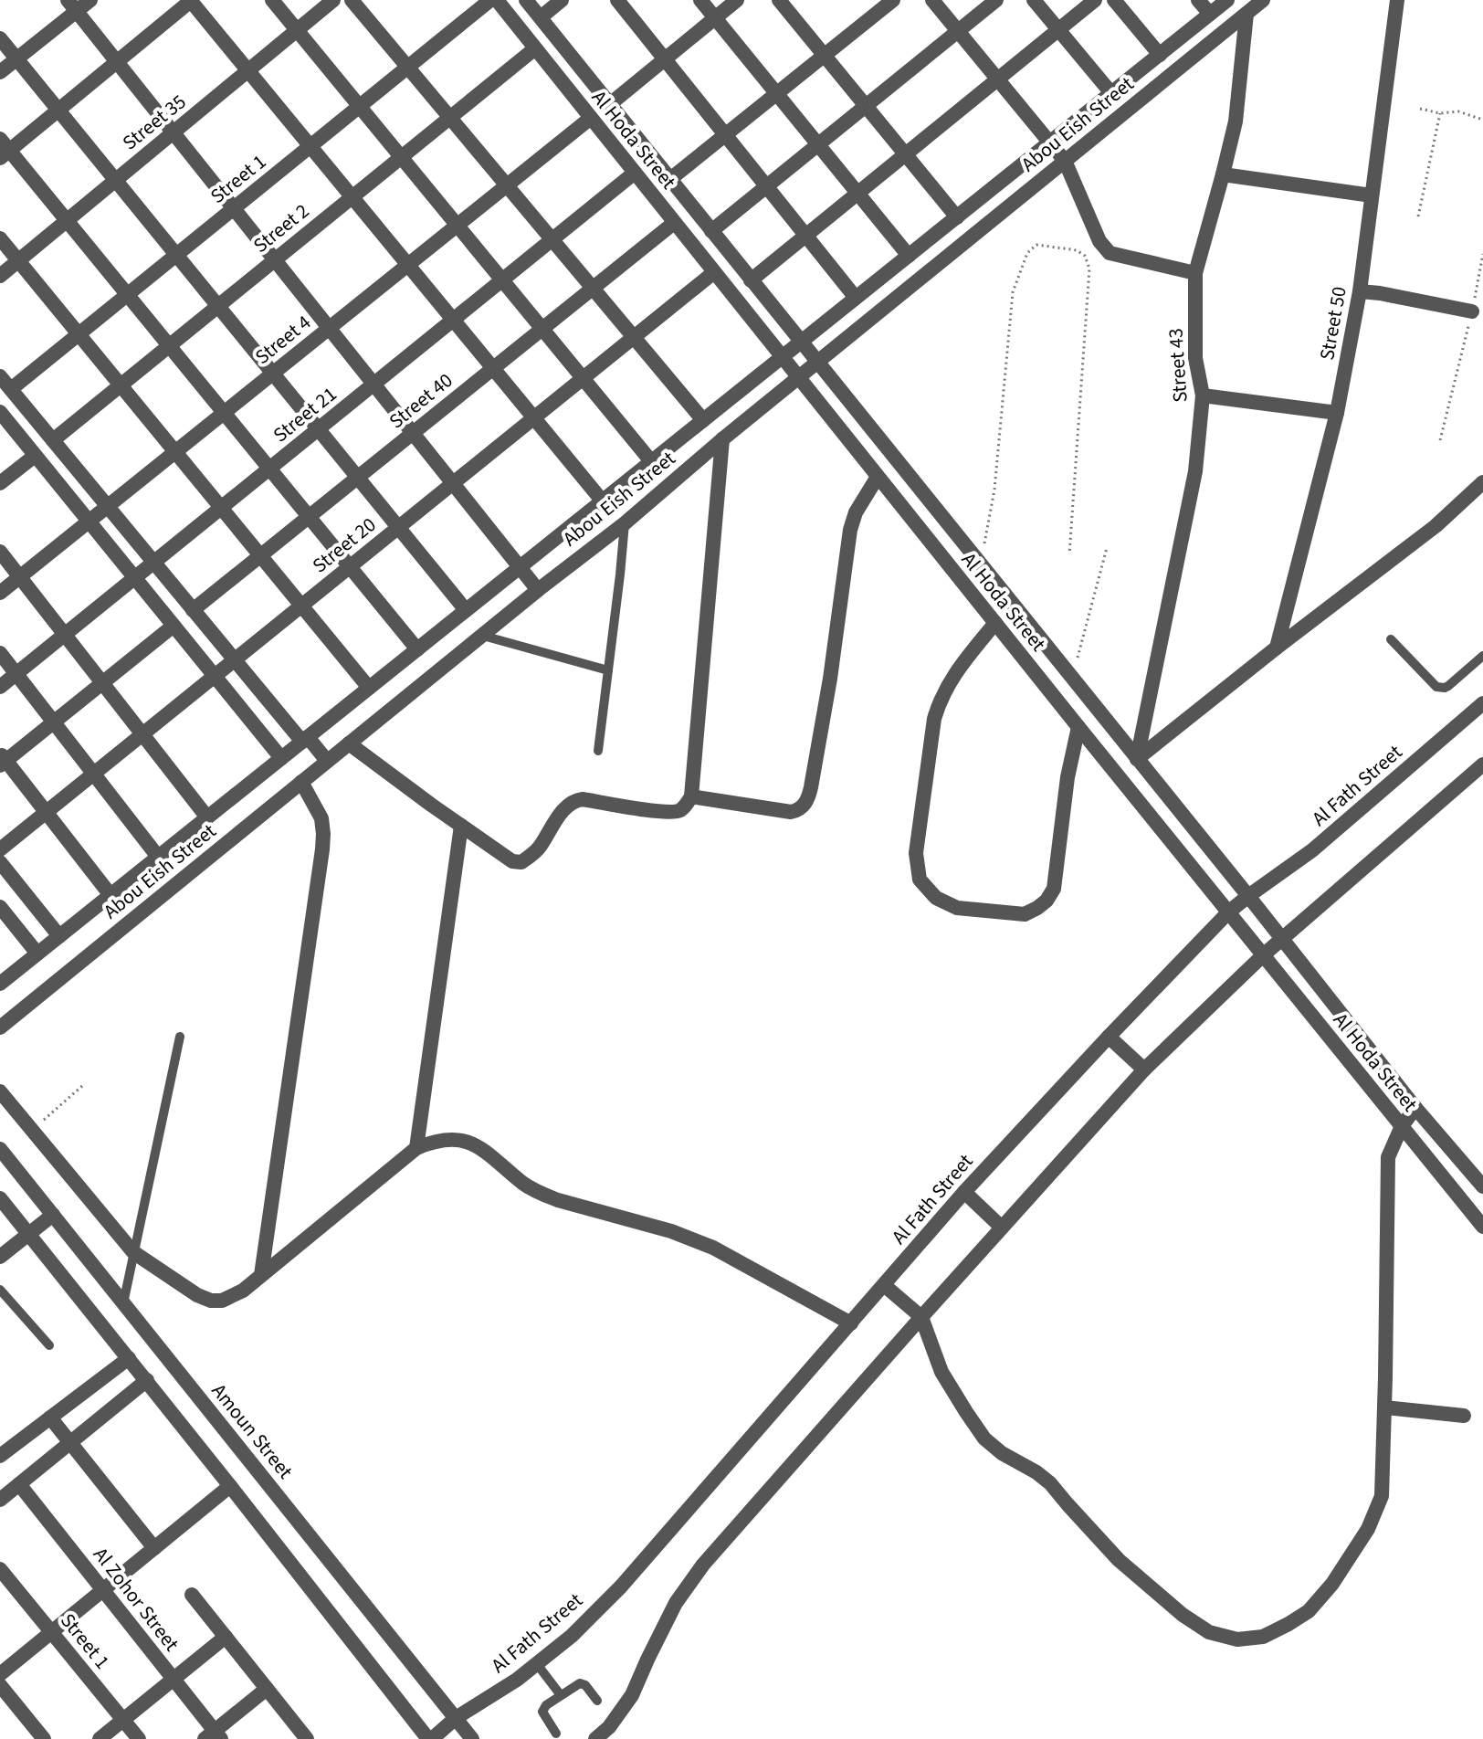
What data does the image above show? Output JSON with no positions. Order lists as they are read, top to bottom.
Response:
{
  "streets": {
    "street": [
      "Street 35",
      "Abou Eish Street",
      "Al Hoda Street",
      "Street 1",
      "Street 2",
      "Street 50",
      "Street 4",
      "Street 43",
      "Street 40",
      "Street 21",
      "Street 20",
      "Al Fath Street",
      "Amoun Street",
      "Al Zohor Street"
    ]
  },
  "crossings": [
    ["Abou Eish Street", "Al Hoda Street"],
    ["Abou Eish Street", "Street 43"],
    ["Al Hoda Street", "Street 2"],
    ["Al Hoda Street", "Street 4"],
    ["Al Hoda Street", "Street 43"],
    ["Al Hoda Street", "Street 40"],
    ["Al Hoda Street", "Street 21"],
    ["Al Hoda Street", "Street 20"],
    ["Al Hoda Street", "Al Fath Street"],
    ["Al Fath Street", "Amoun Street"]
  ]
}
